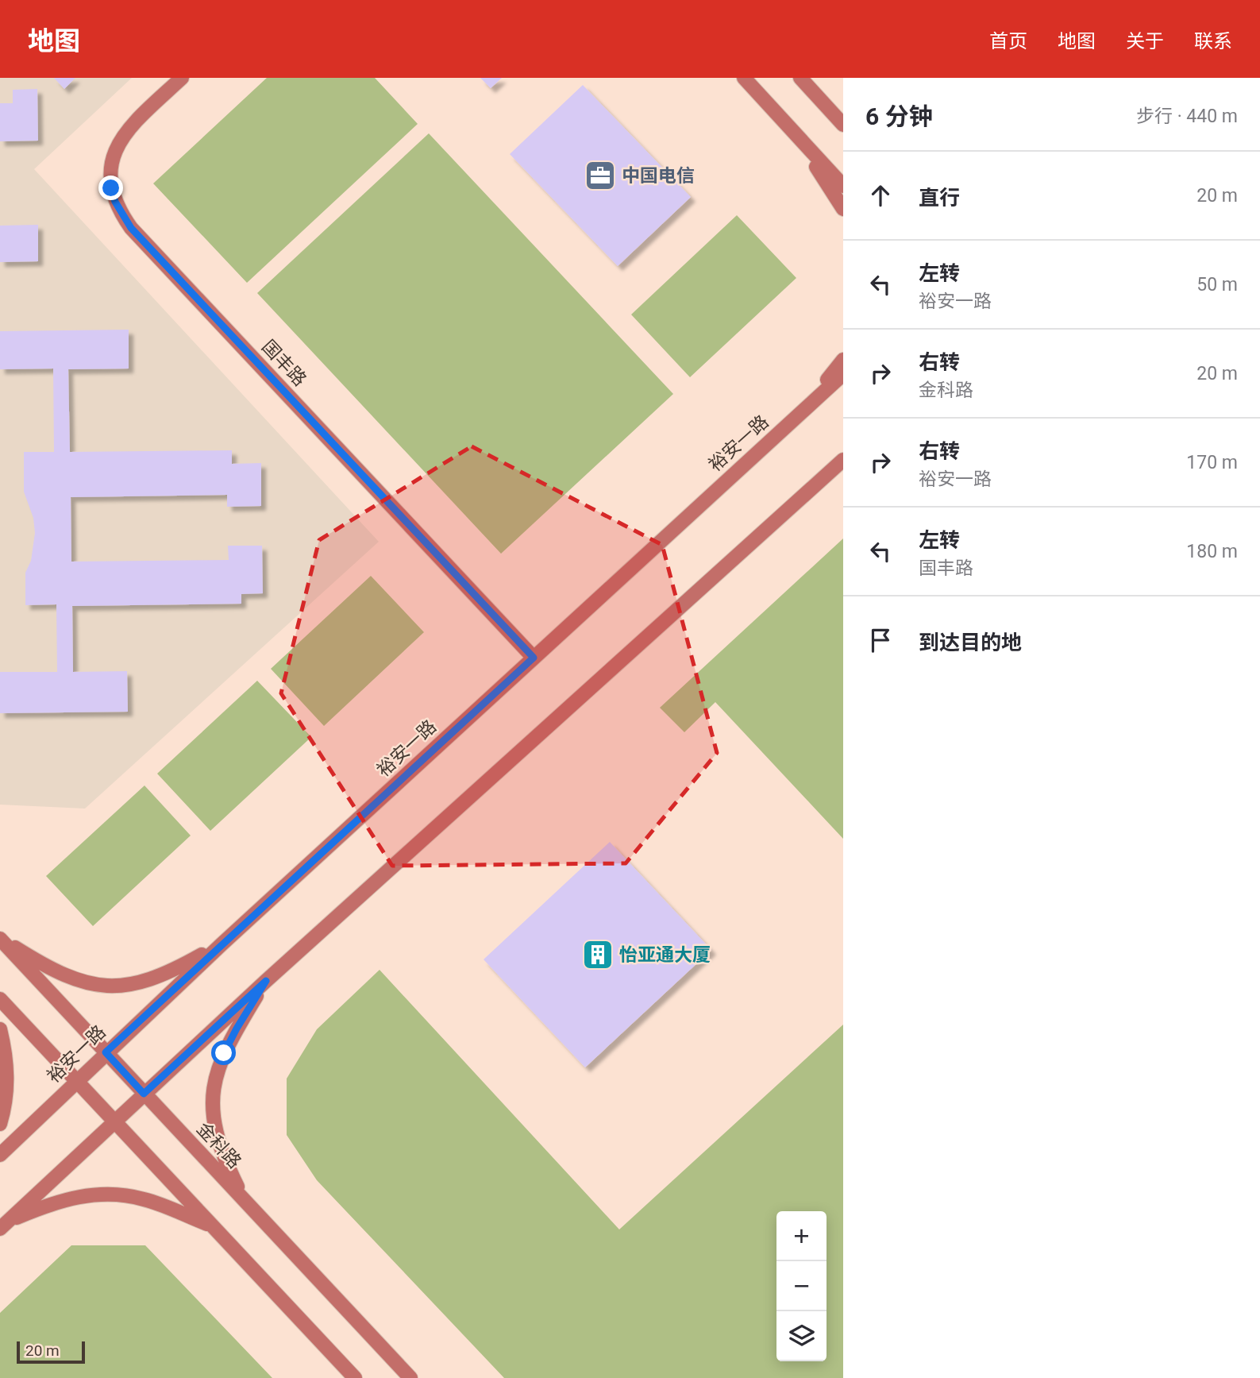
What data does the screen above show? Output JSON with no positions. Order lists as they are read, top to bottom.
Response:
{
  "streets": {
    "main road": ["国丰路", "裕安一路", "金科路"]
  },
  "crossings": [
    ["国丰路", "裕安一路"],
    ["裕安一路", "金科路"]
  ],
  "places": {
    "office": ["中国电信"],
    "building": ["怡亚通大厦"]
  },
  "scale_bar": "20 m",
  "page": {
    "header": "地图",
    "nav": [
      "首页",
      "地图",
      "关于",
      "联系"
    ],
    "heading": ["6 分钟", "步行 · 440 m"],
    "list": [
      ["直行", "20 m"],
      ["左转", "裕安一路", "50 m"],
      ["右转", "金科路", "20 m"],
      ["右转", "裕安一路", "170 m"],
      ["左转", "国丰路", "180 m"],
      "到达目的地"
    ],
    "map_buttons": ["+", "−"],
    "scale": "20 m"
  }
}
